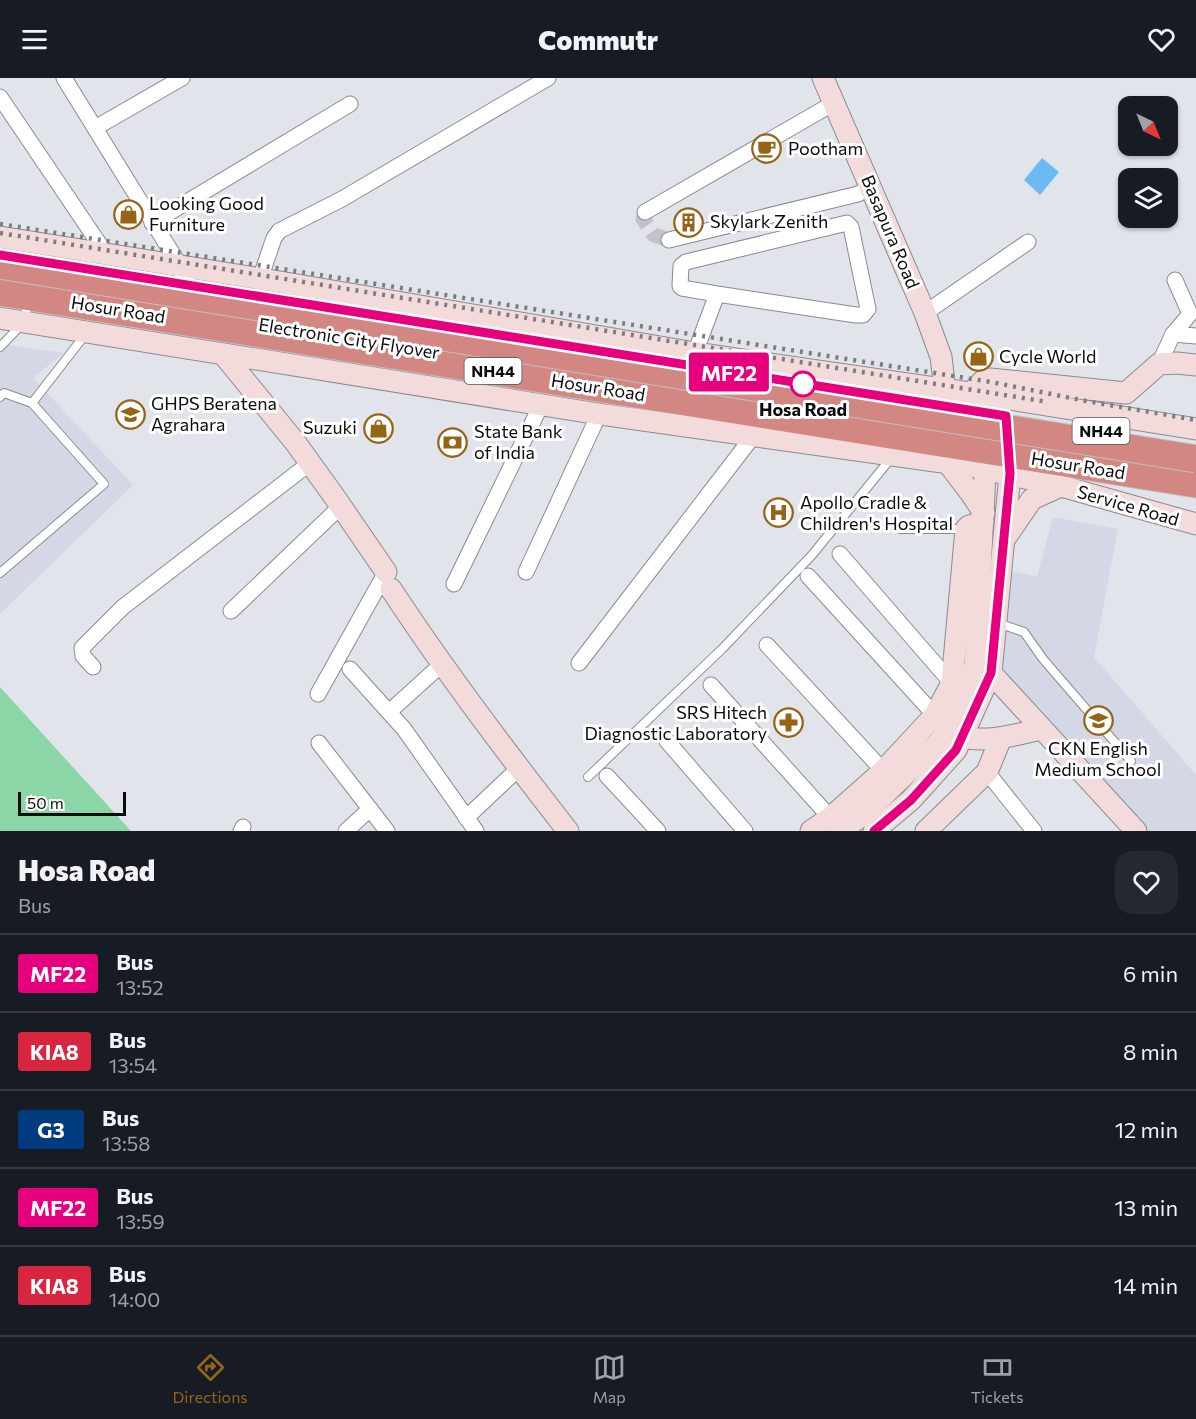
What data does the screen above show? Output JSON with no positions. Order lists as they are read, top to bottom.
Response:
{
  "streets": {
    "highway": ["Hosur Road", "Electronic City Flyover", "NH44"],
    "street": ["Basapura Road", "Service Road"]
  },
  "crossings": [
    ["Hosur Road", "Service Road"]
  ],
  "places": {
    "cafe": ["Pootham"],
    "shop": ["Looking Good Furniture", "Cycle World", "Suzuki"],
    "building": ["Skylark Zenith"],
    "other": ["Hosa Road"],
    "school or university": ["GHPS Beratena Agrahara", "CKN English Medium School"],
    "bank": ["State Bank of India"],
    "hospital": ["Apollo Cradle & Children's Hospital"],
    "pharmacy": ["SRS Hitech Diagnostic Laboratory"]
  },
  "lines": ["bus line MF22"],
  "scale_bar": "50 m",
  "north": "bottom right",
  "page": {
    "header": "Commutr",
    "on_map": "MF22",
    "scale": "50 m",
    "heading": ["Hosa Road", "Bus"],
    "list": [
      {
        "mark": "MF22",
        "name": "Bus",
        "note": "13:52",
        "value": "6 min"
      },
      {
        "mark": "KIA8",
        "name": "Bus",
        "note": "13:54",
        "value": "8 min"
      },
      {
        "mark": "G3",
        "name": "Bus",
        "note": "13:58",
        "value": "12 min"
      },
      {
        "mark": "MF22",
        "name": "Bus",
        "note": "13:59",
        "value": "13 min"
      },
      {
        "mark": "KIA8",
        "name": "Bus",
        "note": "14:00",
        "value": "14 min"
      }
    ],
    "tabs": ["Directions", "Map", "Tickets"]
  }
}
